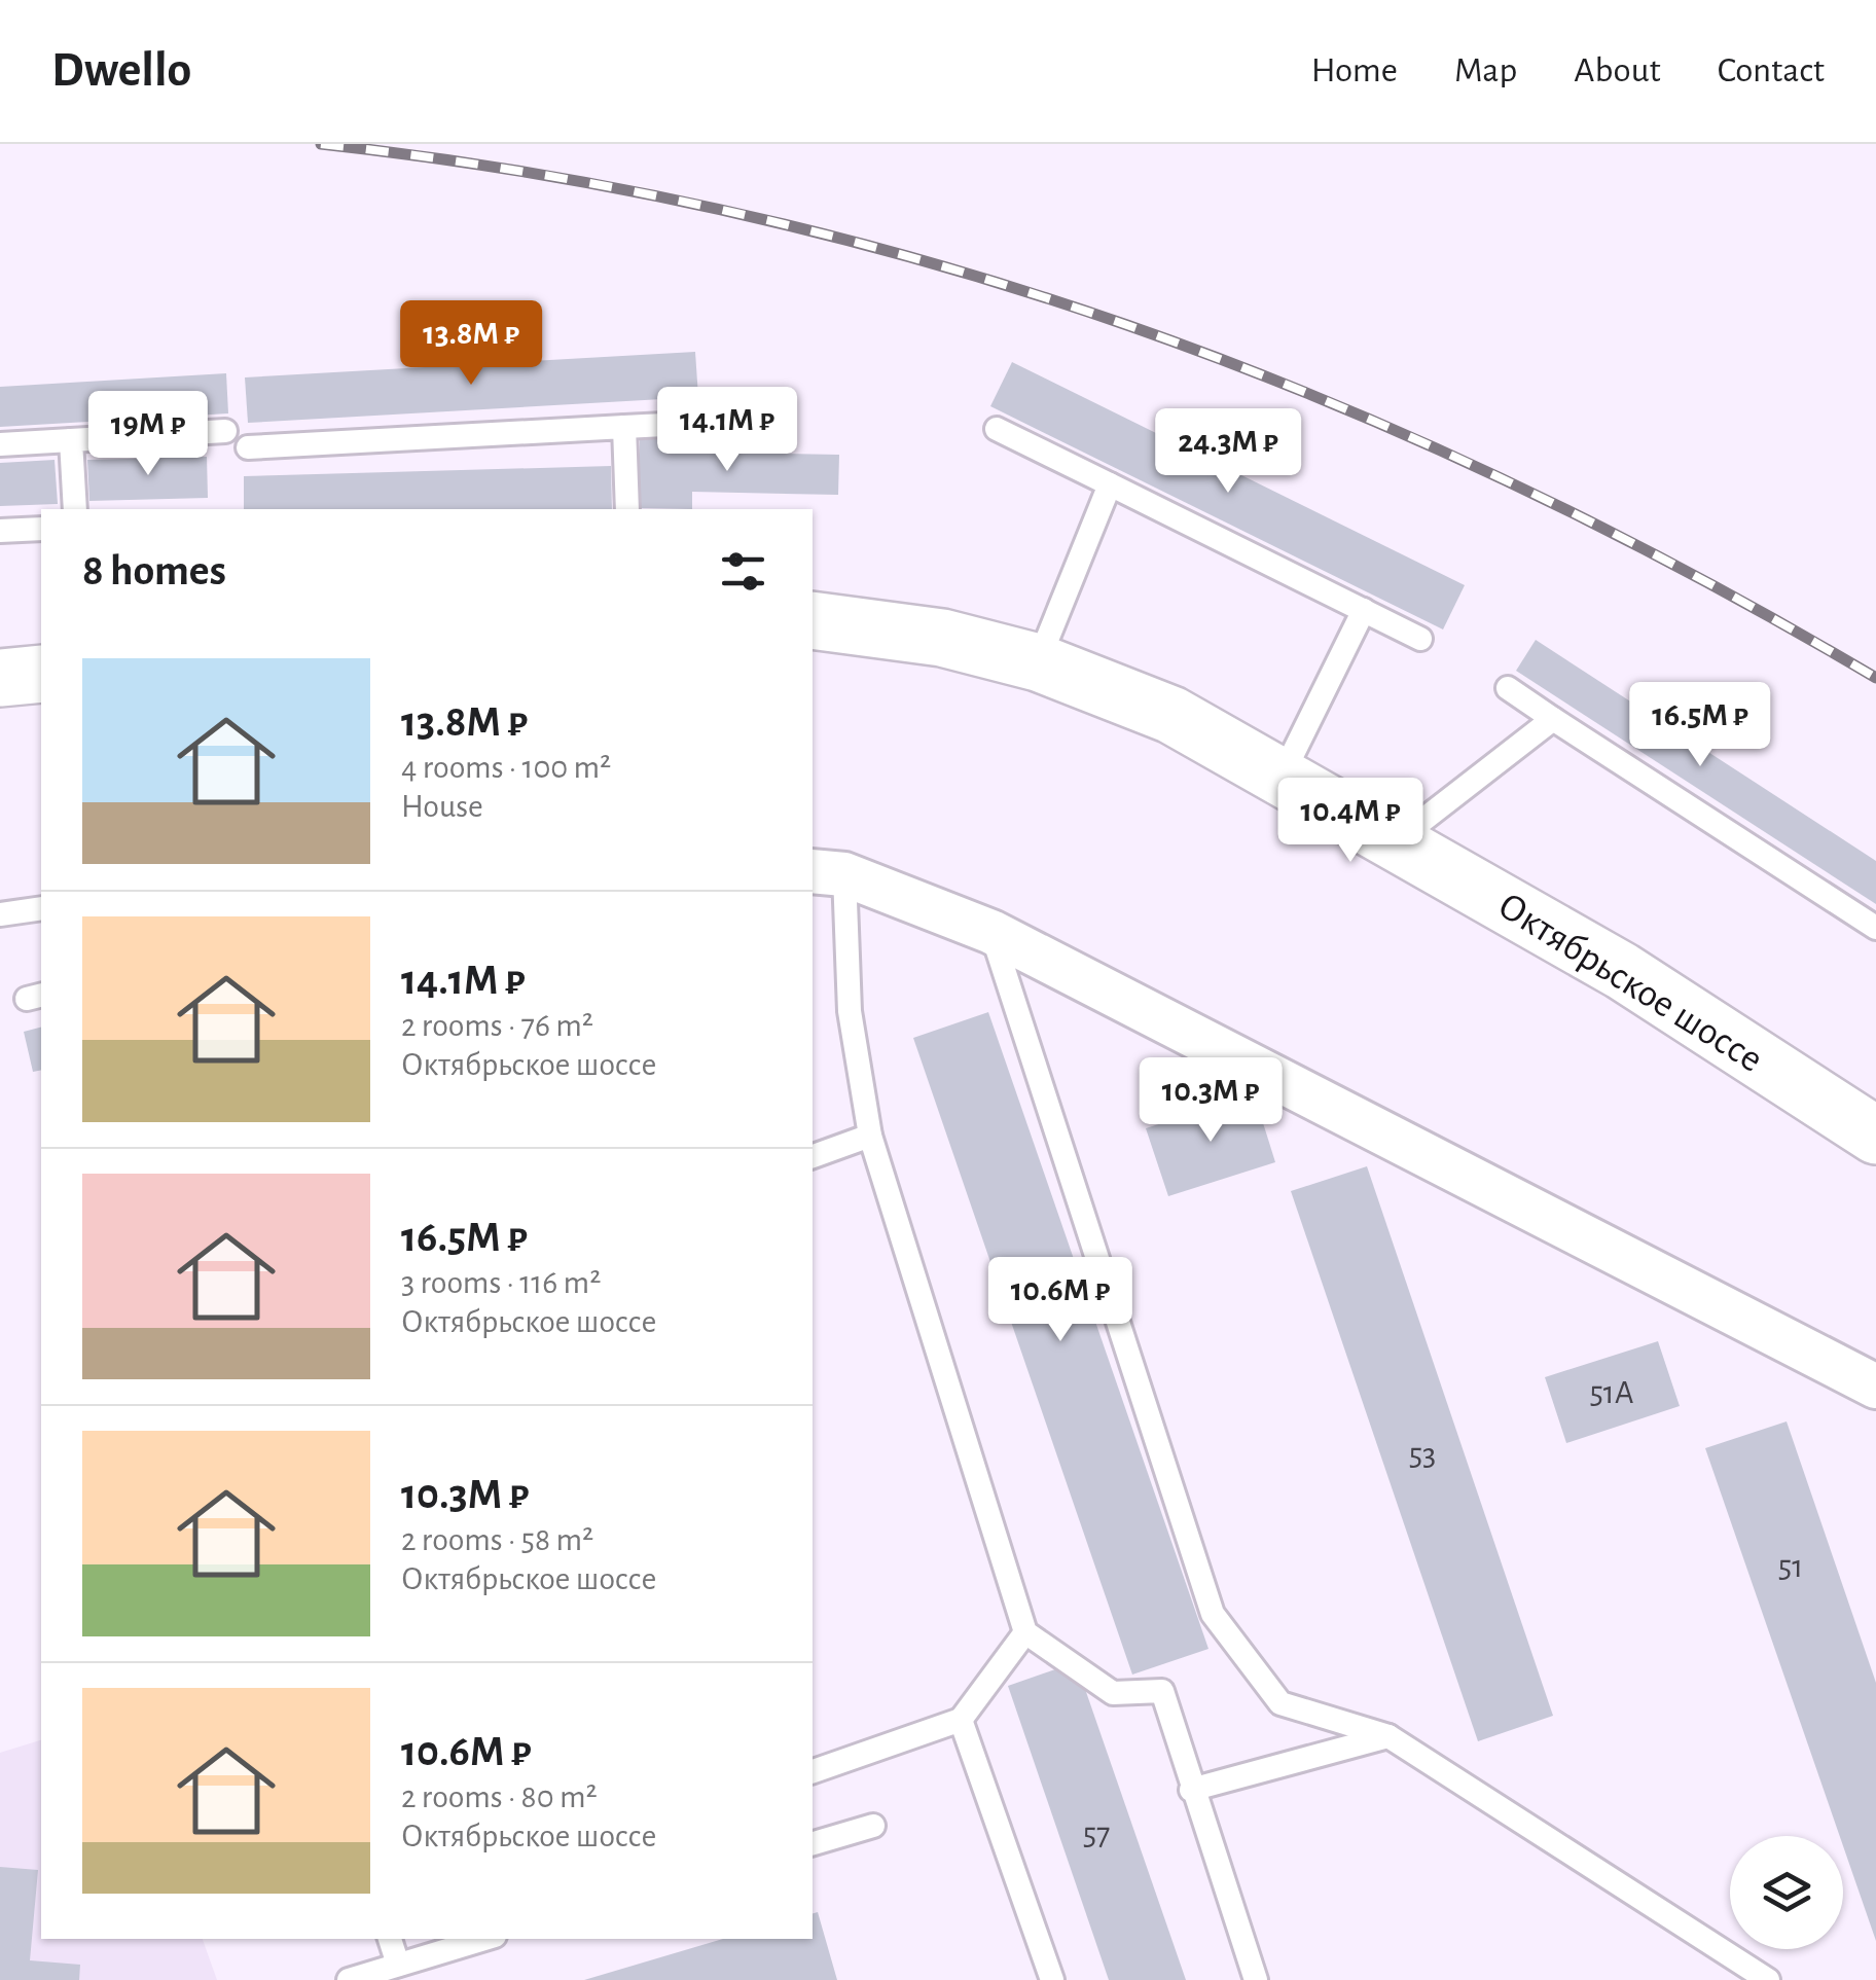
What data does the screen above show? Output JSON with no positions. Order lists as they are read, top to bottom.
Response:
{
  "streets": {
    "main road": ["Октябрьское шоссе"]
  },
  "house_numbers": [
    "51А",
    "53",
    "51",
    "57"
  ],
  "page": {
    "header": "Dwello",
    "nav": [
      "Home",
      "Map",
      "About",
      "Contact"
    ],
    "price": [
      "13.8M ₽",
      "14.1M ₽",
      "19M ₽",
      "24.3M ₽",
      "16.5M ₽",
      "10.4M ₽",
      "10.3M ₽",
      "10.6M ₽"
    ],
    "heading": "8 homes",
    "list": [
      {
        "name": "13.8M ₽",
        "note": "4 rooms · 100 m² · House"
      },
      {
        "name": "14.1M ₽",
        "note": "2 rooms · 76 m² · Октябрьское шоссе"
      },
      {
        "name": "16.5M ₽",
        "note": "3 rooms · 116 m² · Октябрьское шоссе"
      },
      {
        "name": "10.3M ₽",
        "note": "2 rooms · 58 m² · Октябрьское шоссе"
      },
      {
        "name": "10.6M ₽",
        "note": "2 rooms · 80 m² · Октябрьское шоссе"
      }
    ]
  }
}
